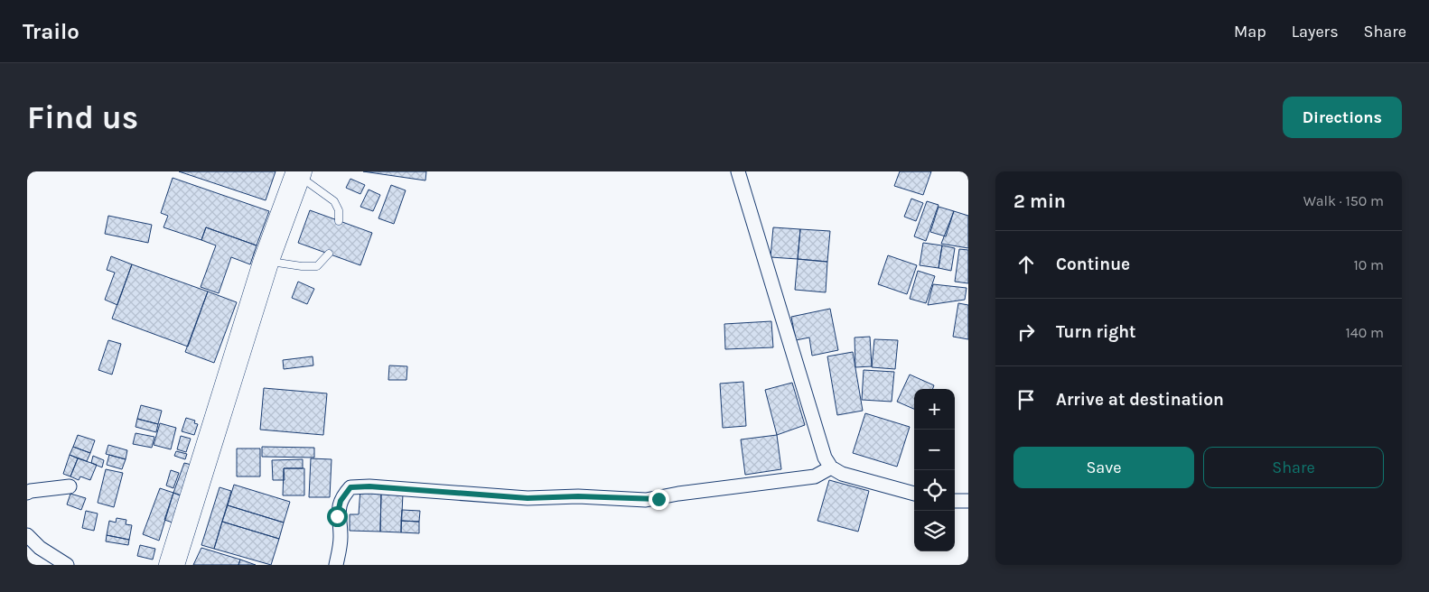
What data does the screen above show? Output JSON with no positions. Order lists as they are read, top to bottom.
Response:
{
  "page": {
    "header": "Trailo",
    "nav": ["Map", "Layers", "Share"],
    "buttons": [
      "Directions",
      ["Save", "Share"]
    ],
    "title": "Find us",
    "heading": ["2 min", "Walk · 150 m"],
    "list": [
      ["Continue", "10 m"],
      ["Turn right", "140 m"],
      "Arrive at destination"
    ],
    "map_buttons": ["+", "−"]
  }
}
